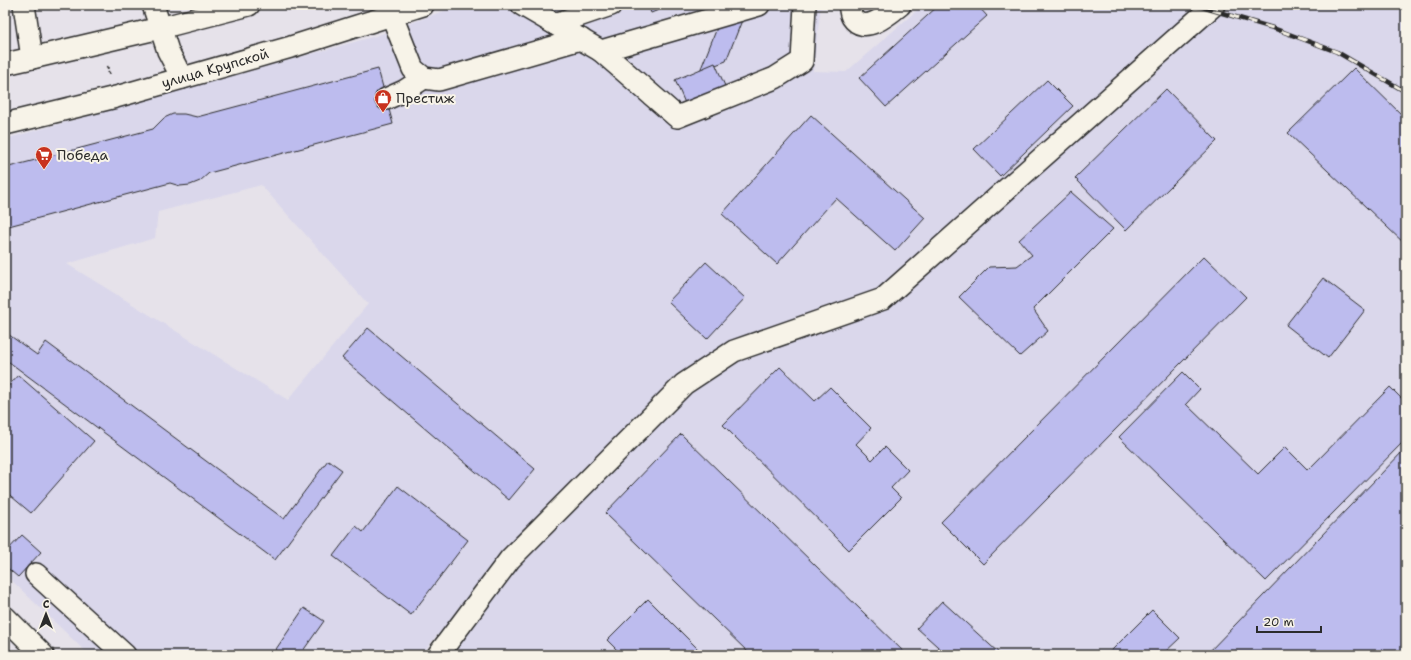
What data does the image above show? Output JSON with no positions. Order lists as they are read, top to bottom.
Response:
{
  "streets": {
    "street": ["улица Крупской"]
  },
  "places": {
    "shop": ["Престиж"],
    "supermarket": ["Победа"]
  },
  "scale_bar": "20 m",
  "north": "top"
}
